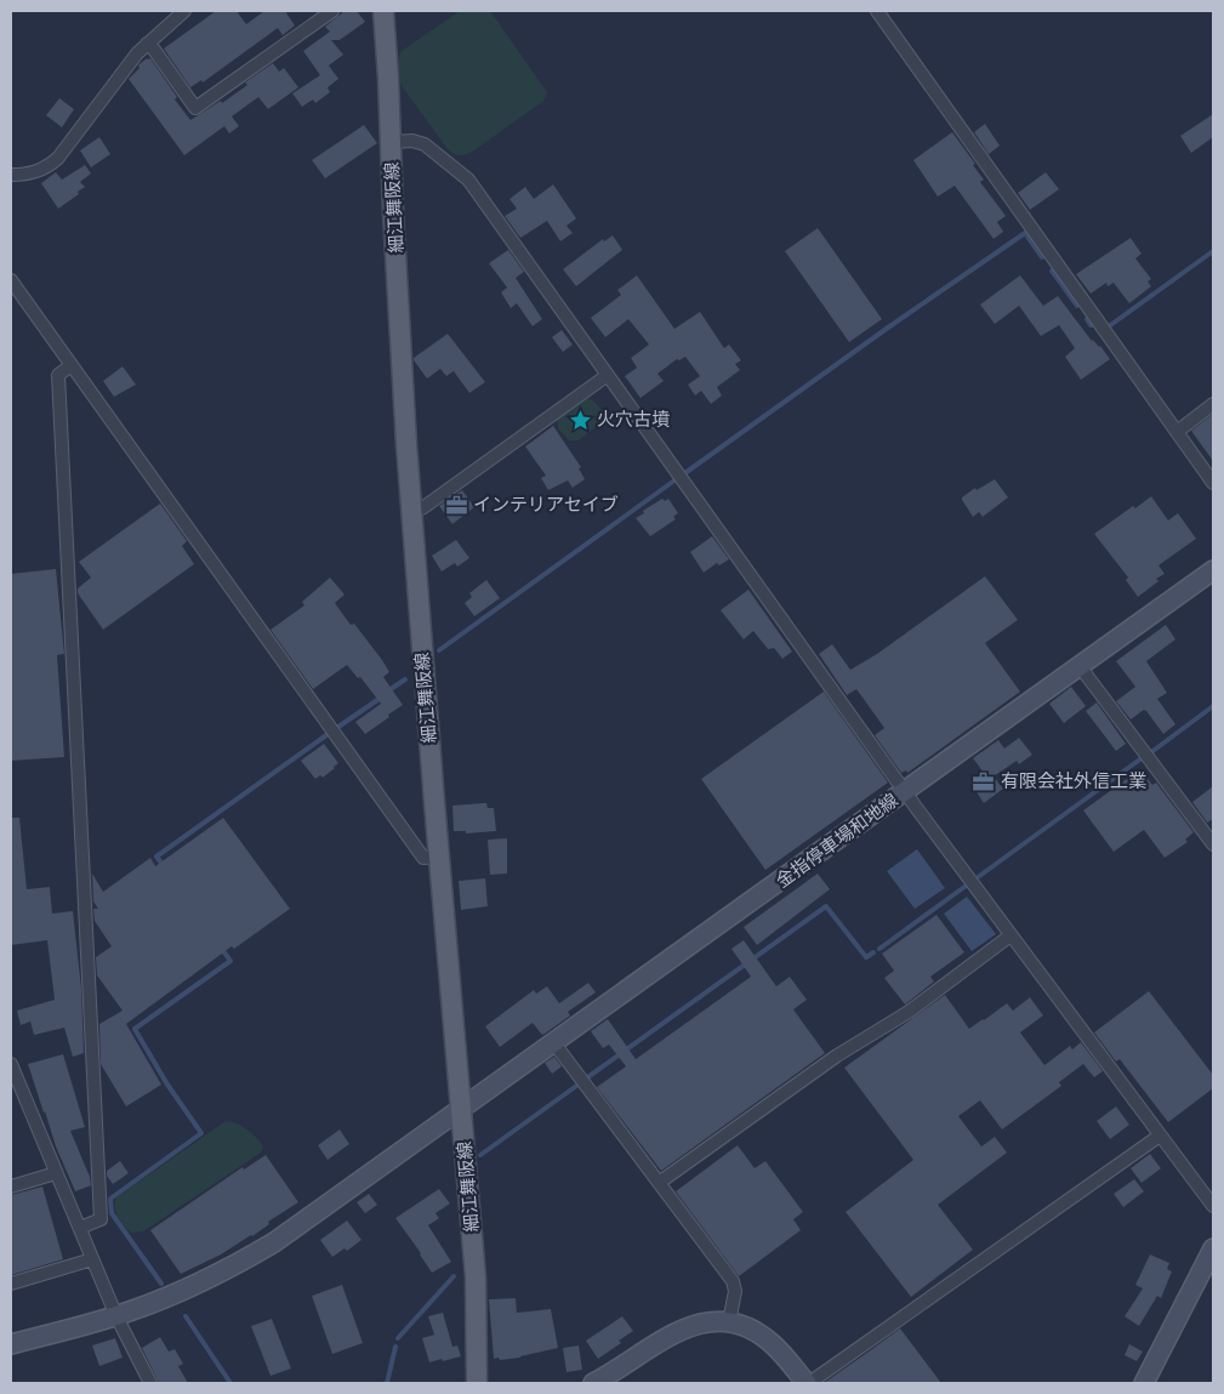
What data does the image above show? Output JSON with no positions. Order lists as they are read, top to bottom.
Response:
{
  "streets": {
    "main road": ["細江舞阪線", "金指停車場和地線"]
  },
  "crossings": [
    ["細江舞阪線", "金指停車場和地線"]
  ],
  "places": {
    "place": ["火穴古墳"],
    "office": ["インテリアセイブ", "有限会社外信工業"]
  }
}
